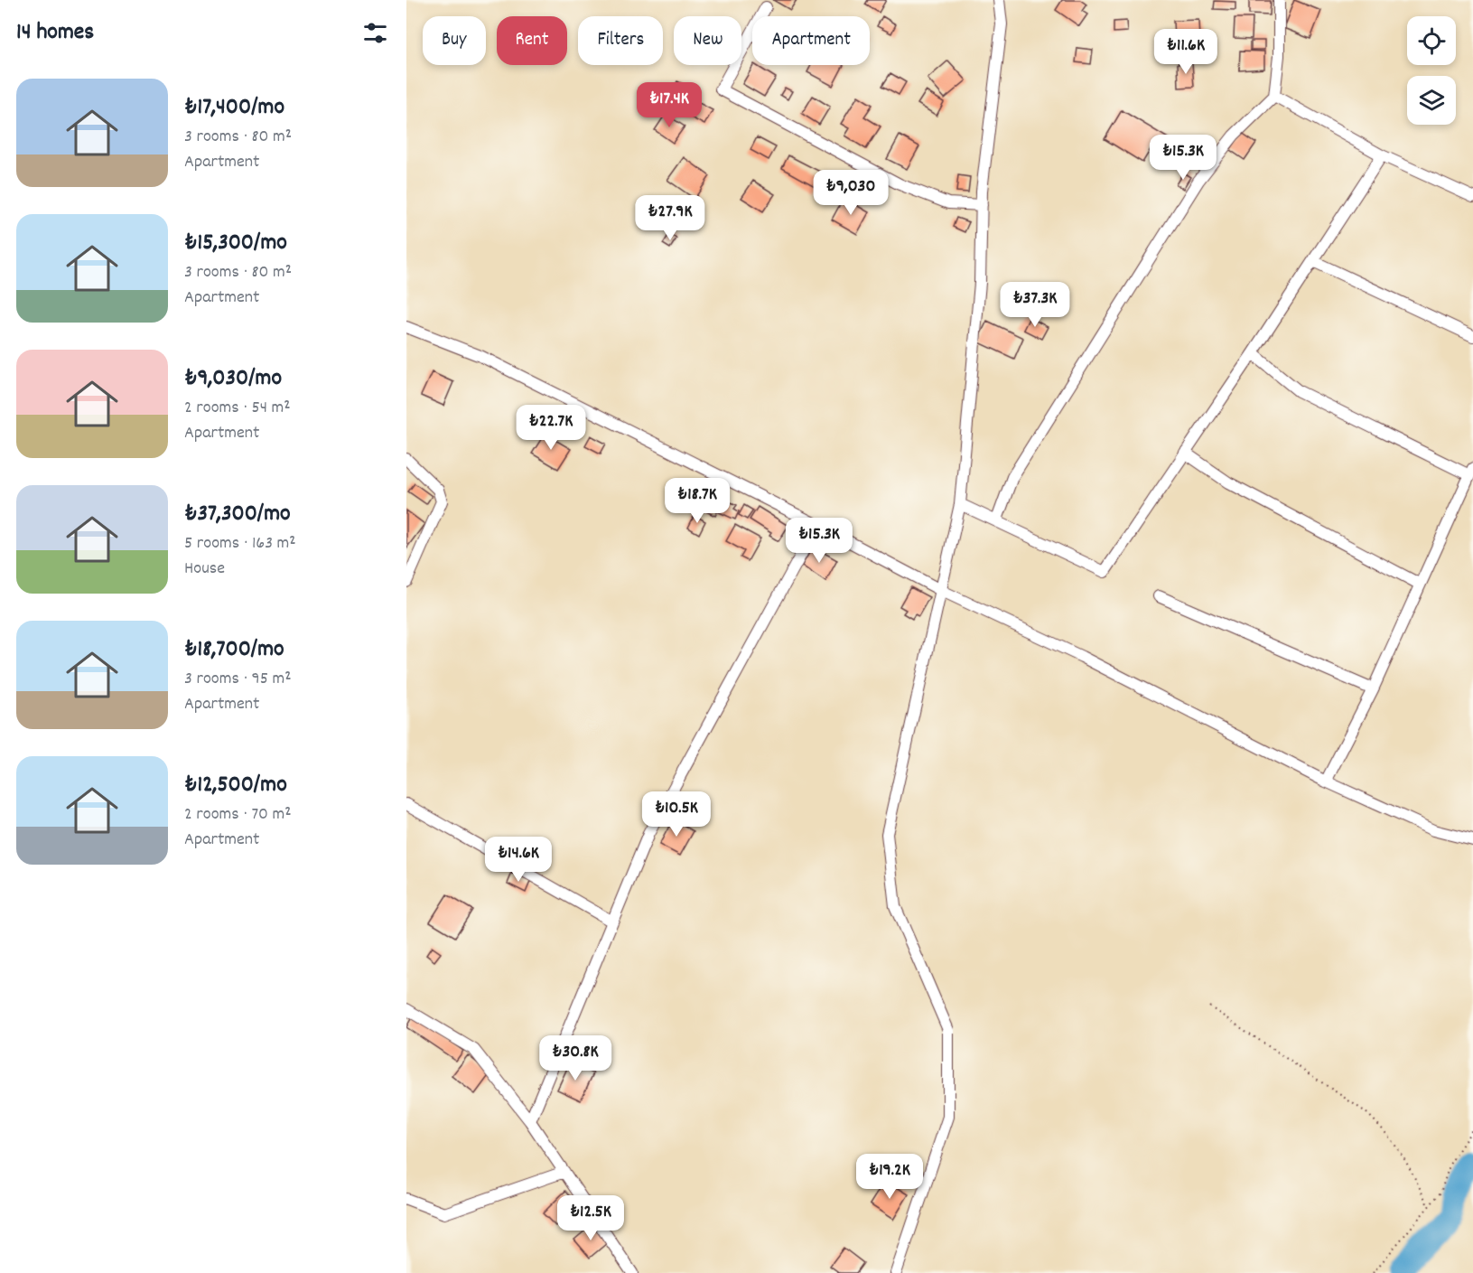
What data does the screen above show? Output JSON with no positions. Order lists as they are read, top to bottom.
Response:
{
  "page": {
    "heading": "14 homes",
    "chip": [
      "Buy",
      "Rent",
      "Filters",
      "New",
      "Apartment"
    ],
    "price": [
      "₺11.6K",
      "₺17.4K",
      "₺15.3K",
      "₺9,030",
      "₺27.9K",
      "₺37.3K",
      "₺22.7K",
      "₺18.7K",
      "₺15.3K",
      "₺10.5K",
      "₺14.6K",
      "₺30.8K",
      "₺19.2K",
      "₺12.5K"
    ],
    "list": [
      {
        "name": "₺17,400/mo",
        "note": "3 rooms · 80 m² · Apartment"
      },
      {
        "name": "₺15,300/mo",
        "note": "3 rooms · 80 m² · Apartment"
      },
      {
        "name": "₺9,030/mo",
        "note": "2 rooms · 54 m² · Apartment"
      },
      {
        "name": "₺37,300/mo",
        "note": "5 rooms · 163 m² · House"
      },
      {
        "name": "₺18,700/mo",
        "note": "3 rooms · 95 m² · Apartment"
      },
      {
        "name": "₺12,500/mo",
        "note": "2 rooms · 70 m² · Apartment"
      }
    ]
  }
}
